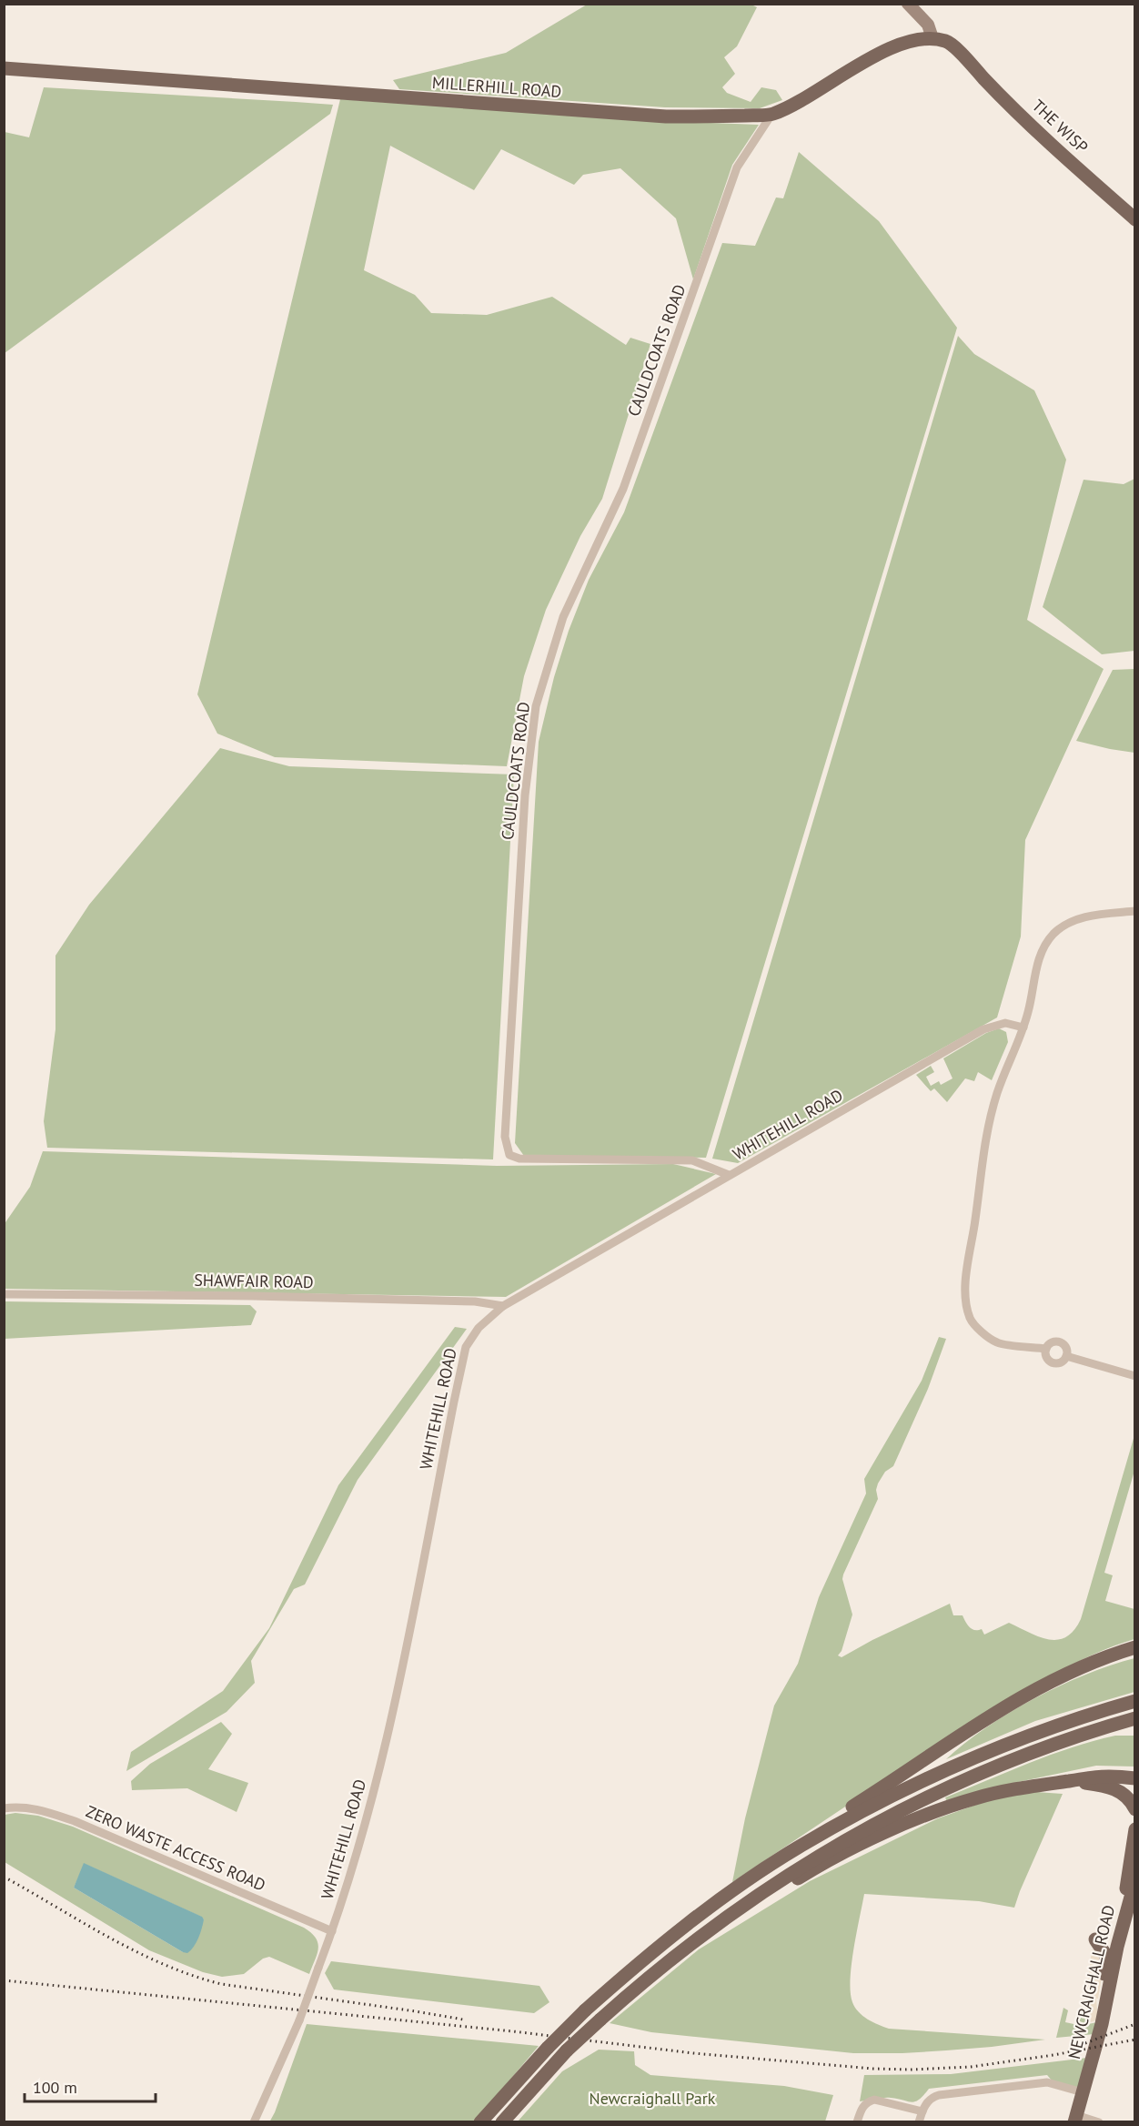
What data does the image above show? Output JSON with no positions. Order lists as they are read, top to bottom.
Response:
{
  "streets": {
    "main road": ["MILLERHILL ROAD", "THE WISP", "NEWCRAIGHALL ROAD"],
    "street": [
      "CAULDCOATS ROAD",
      "WHITEHILL ROAD",
      "SHAWFAIR ROAD",
      "ZERO WASTE ACCESS ROAD"
    ]
  },
  "crossings": [
    ["MILLERHILL ROAD", "THE WISP"],
    ["MILLERHILL ROAD", "CAULDCOATS ROAD"],
    ["CAULDCOATS ROAD", "WHITEHILL ROAD"],
    ["WHITEHILL ROAD", "SHAWFAIR ROAD"],
    ["WHITEHILL ROAD", "ZERO WASTE ACCESS ROAD"]
  ],
  "parks": ["Newcraighall Park"],
  "scale_bar": "100 m"
}
